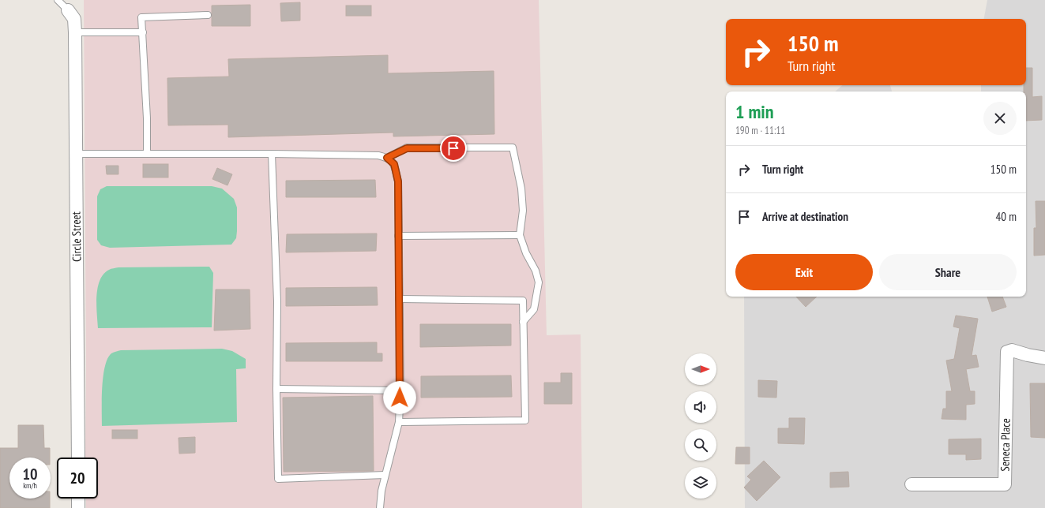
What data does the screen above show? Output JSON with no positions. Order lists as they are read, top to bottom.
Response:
{
  "streets": {
    "street": ["Circle Street", "Seneca Place"]
  },
  "north": "right",
  "page": {
    "turn": ["150 m", "Turn right"],
    "heading": ["1 min", "190 m · 11:11"],
    "list": [
      {
        "name": "Turn right",
        "value": "150 m"
      },
      {
        "name": "Arrive at destination",
        "value": "40 m"
      }
    ],
    "buttons": ["Exit", "Share"],
    "speed": "10 km/h",
    "limit": "20"
  }
}
